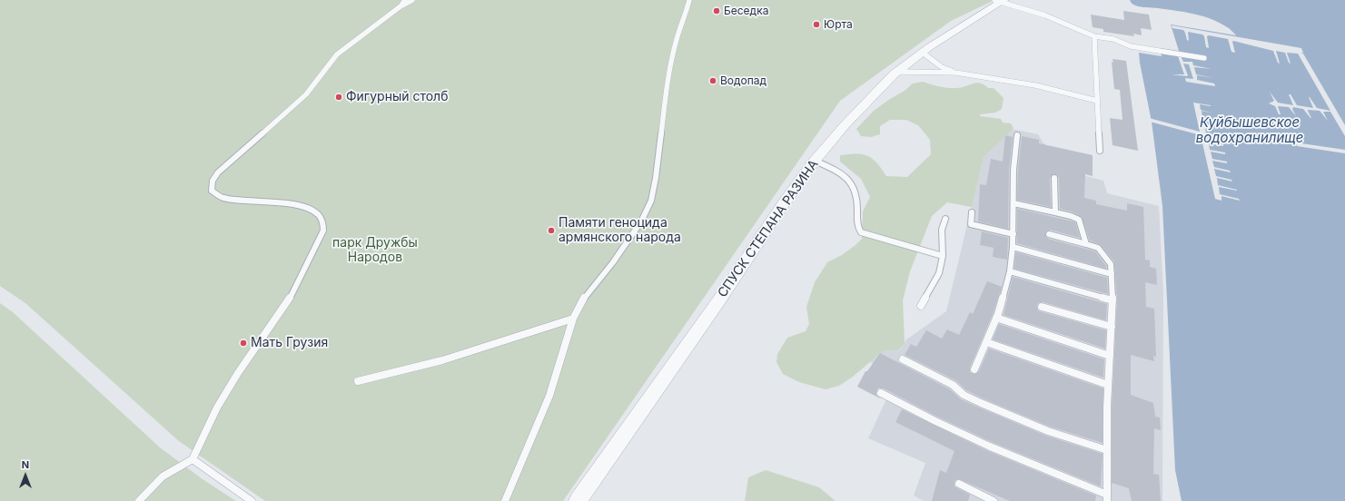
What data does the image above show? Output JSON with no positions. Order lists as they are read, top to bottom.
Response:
{
  "streets": {
    "street": ["СПУСК СТЕПАНА РАЗИНА"]
  },
  "water": ["Куйбышевское водохранилище"],
  "parks": ["парк Дружбы Народов"],
  "places": [
    "Беседка",
    "Юрта",
    "Водопад",
    "Фигурный столб",
    "Памяти геноцида армянского народа",
    "Мать Грузия"
  ],
  "north": "top"
}
